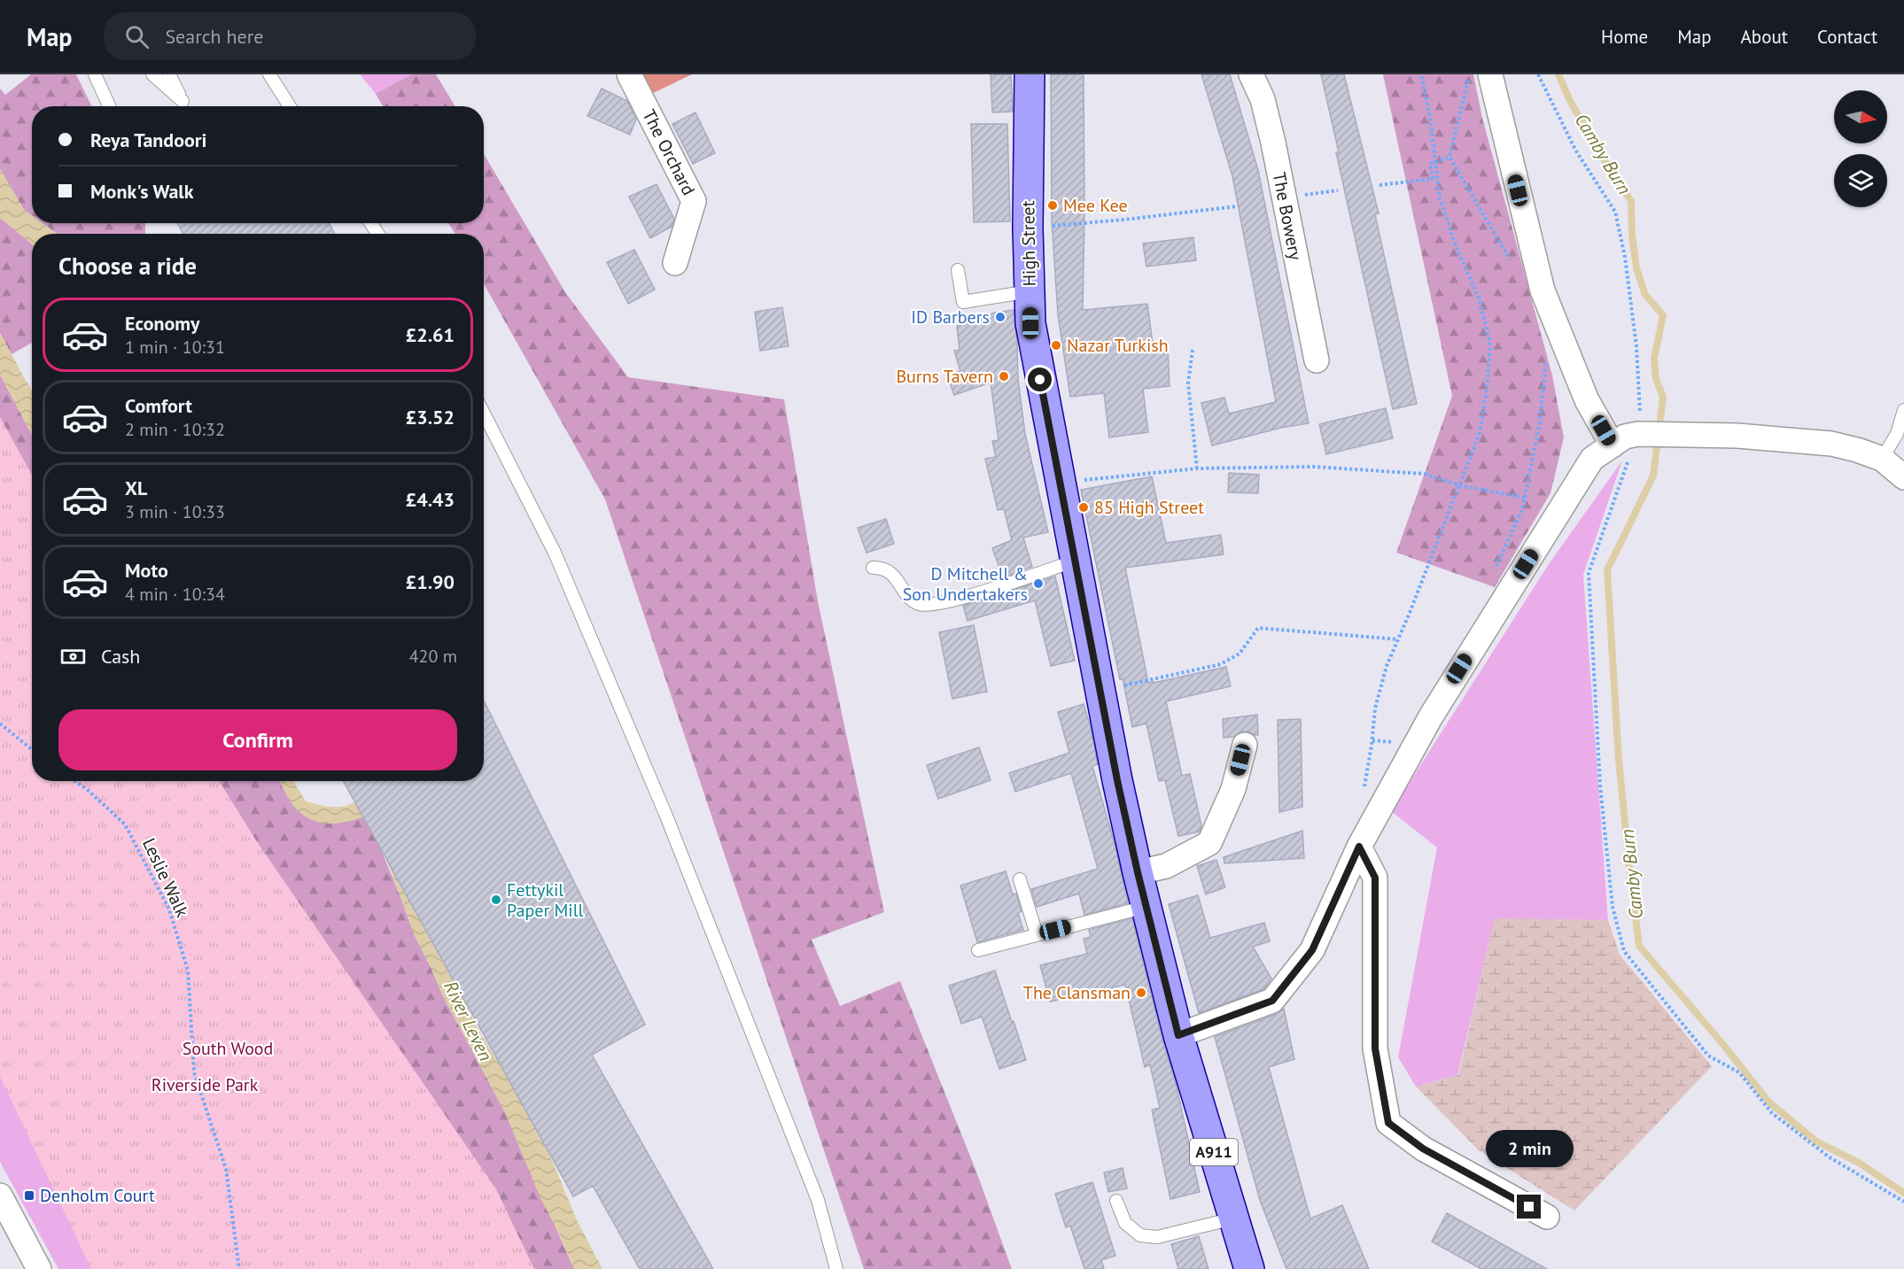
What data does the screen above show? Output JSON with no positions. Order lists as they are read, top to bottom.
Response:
{
  "streets": {
    "main road": ["High Street", "A911"],
    "street": ["The Orchard", "The Bowery"],
    "path": ["Leslie Walk"]
  },
  "crossings": [
    ["High Street", "A911"]
  ],
  "water": ["Camby Burn", "River Leven"],
  "parks": ["South Wood", "Riverside Park"],
  "places": {
    "other": [
      "Mee Kee",
      "ID Barbers",
      "Nazar Turkish",
      "Burns Tavern",
      "85 High Street",
      "D Mitchell & Son Undertakers",
      "Fettykil Paper Mill",
      "The Clansman"
    ],
    "transit": ["Denholm Court"]
  },
  "north": "right",
  "page": {
    "header": "Map",
    "search": "Search here",
    "nav": [
      "Home",
      "Map",
      "About",
      "Contact"
    ],
    "banner": ["Reya Tandoori", "Monk's Walk"],
    "heading": "Choose a ride",
    "list": [
      {
        "name": "Economy",
        "note": "1 min · 10:31",
        "value": "£2.61"
      },
      {
        "name": "Comfort",
        "note": "2 min · 10:32",
        "value": "£3.52"
      },
      {
        "name": "XL",
        "note": "3 min · 10:33",
        "value": "£4.43"
      },
      {
        "name": "Moto",
        "note": "4 min · 10:34",
        "value": "£1.90"
      }
    ],
    "pay": ["Cash", "420 m"],
    "buttons": "Confirm",
    "bubble": "2 min"
  }
}
